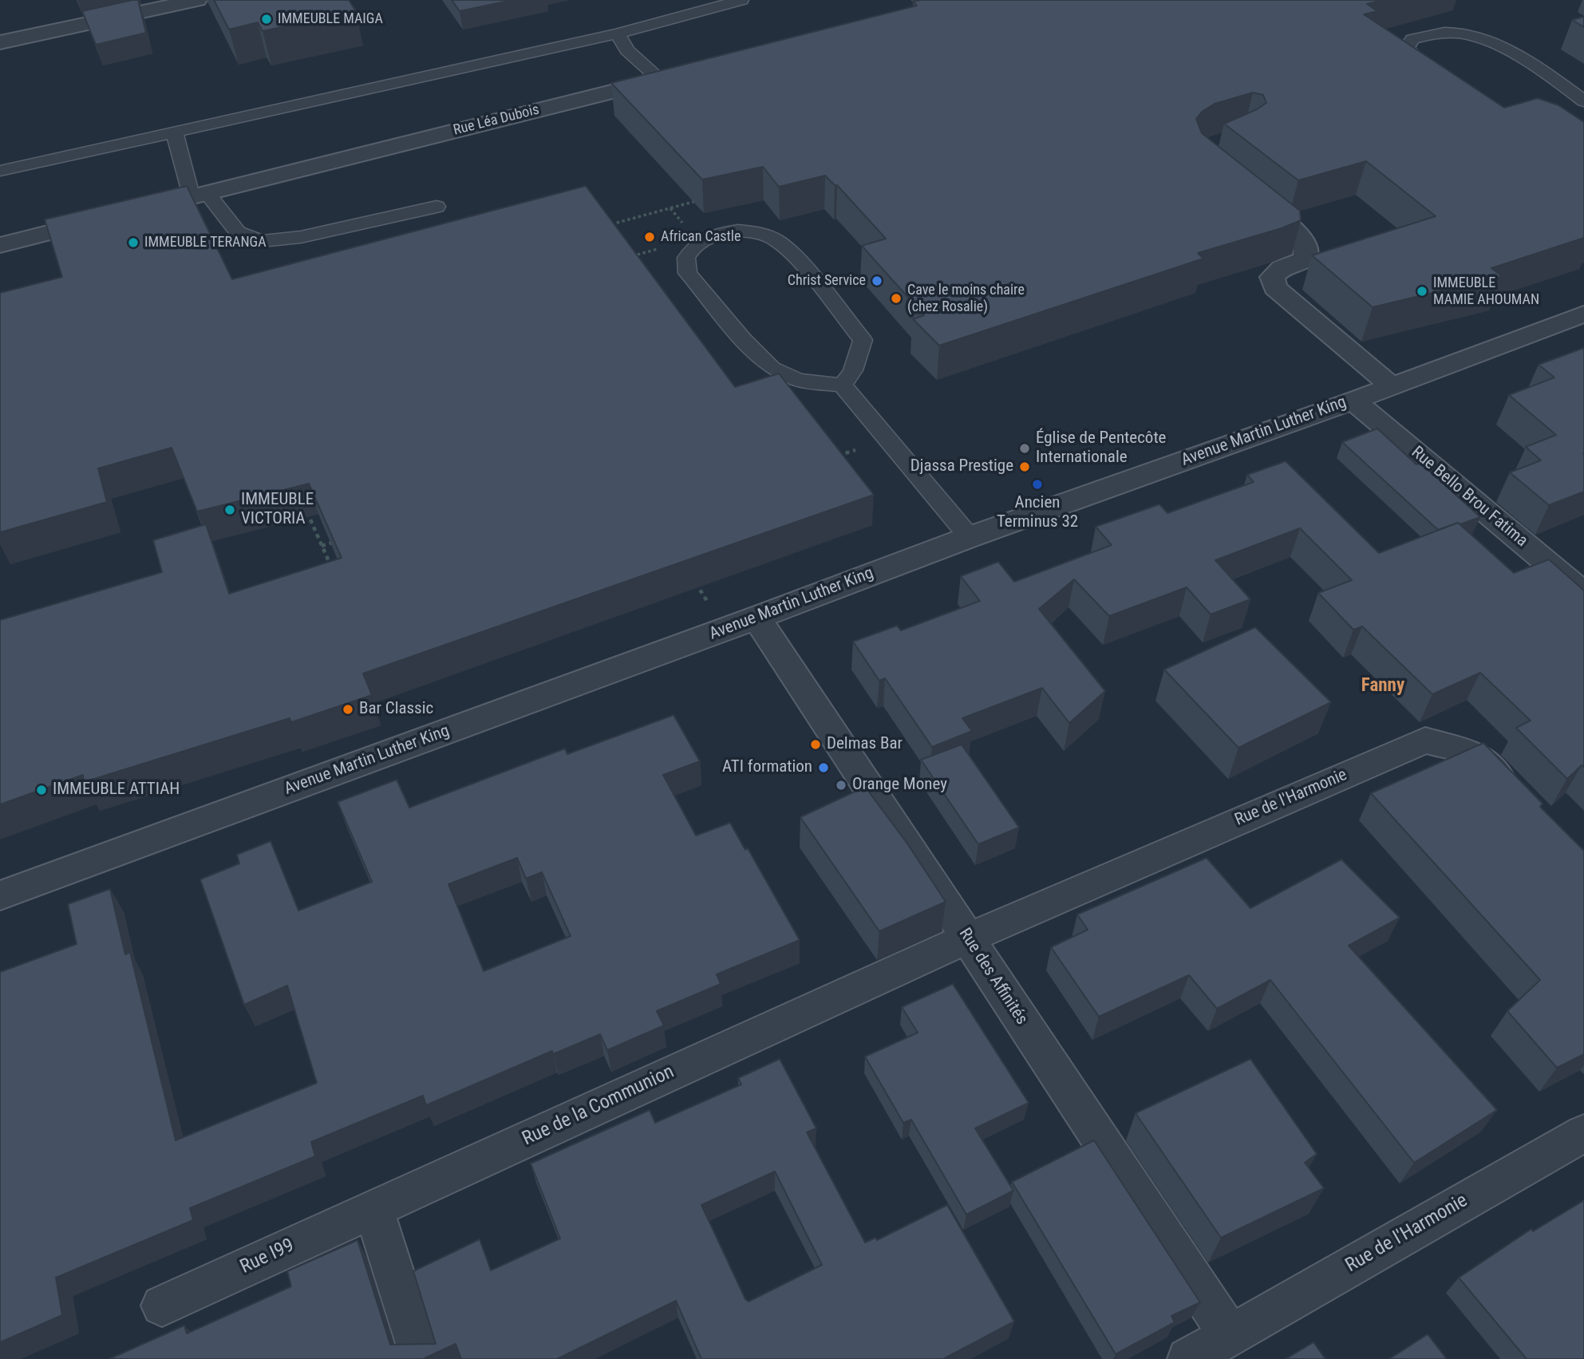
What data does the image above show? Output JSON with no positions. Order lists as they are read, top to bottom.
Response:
{
  "streets": {
    "street": [
      "Rue Léa Dubois",
      "Avenue Martin Luther King",
      "Rue Bello Brou Fatima",
      "Rue de l'Harmonie",
      "Rue des Affinités",
      "Rue de la Communion",
      "Rue I99"
    ]
  },
  "crossings": [
    ["Avenue Martin Luther King", "Rue Bello Brou Fatima"],
    ["Avenue Martin Luther King", "Rue des Affinités"],
    ["Rue de l'Harmonie", "Rue des Affinités"],
    ["Rue de l'Harmonie", "Rue de la Communion"],
    ["Rue des Affinités", "Rue de la Communion"],
    ["Rue de la Communion", "Rue I99"]
  ],
  "districts": ["Fanny"],
  "places": [
    "IMMEUBLE MAIGA",
    "African Castle",
    "IMMEUBLE TERANGA",
    "Christ Service",
    "IMMEUBLE MAMIE AHOUMAN",
    "Cave le moins chaire (chez Rosalie)",
    "Église de Pentecôte Internationale",
    "Djassa Prestige",
    "Ancien Terminus 32",
    "IMMEUBLE VICTORIA",
    "Bar Classic",
    "Delmas Bar",
    "ATI formation",
    "Orange Money",
    "IMMEUBLE ATTIAH"
  ]
}
